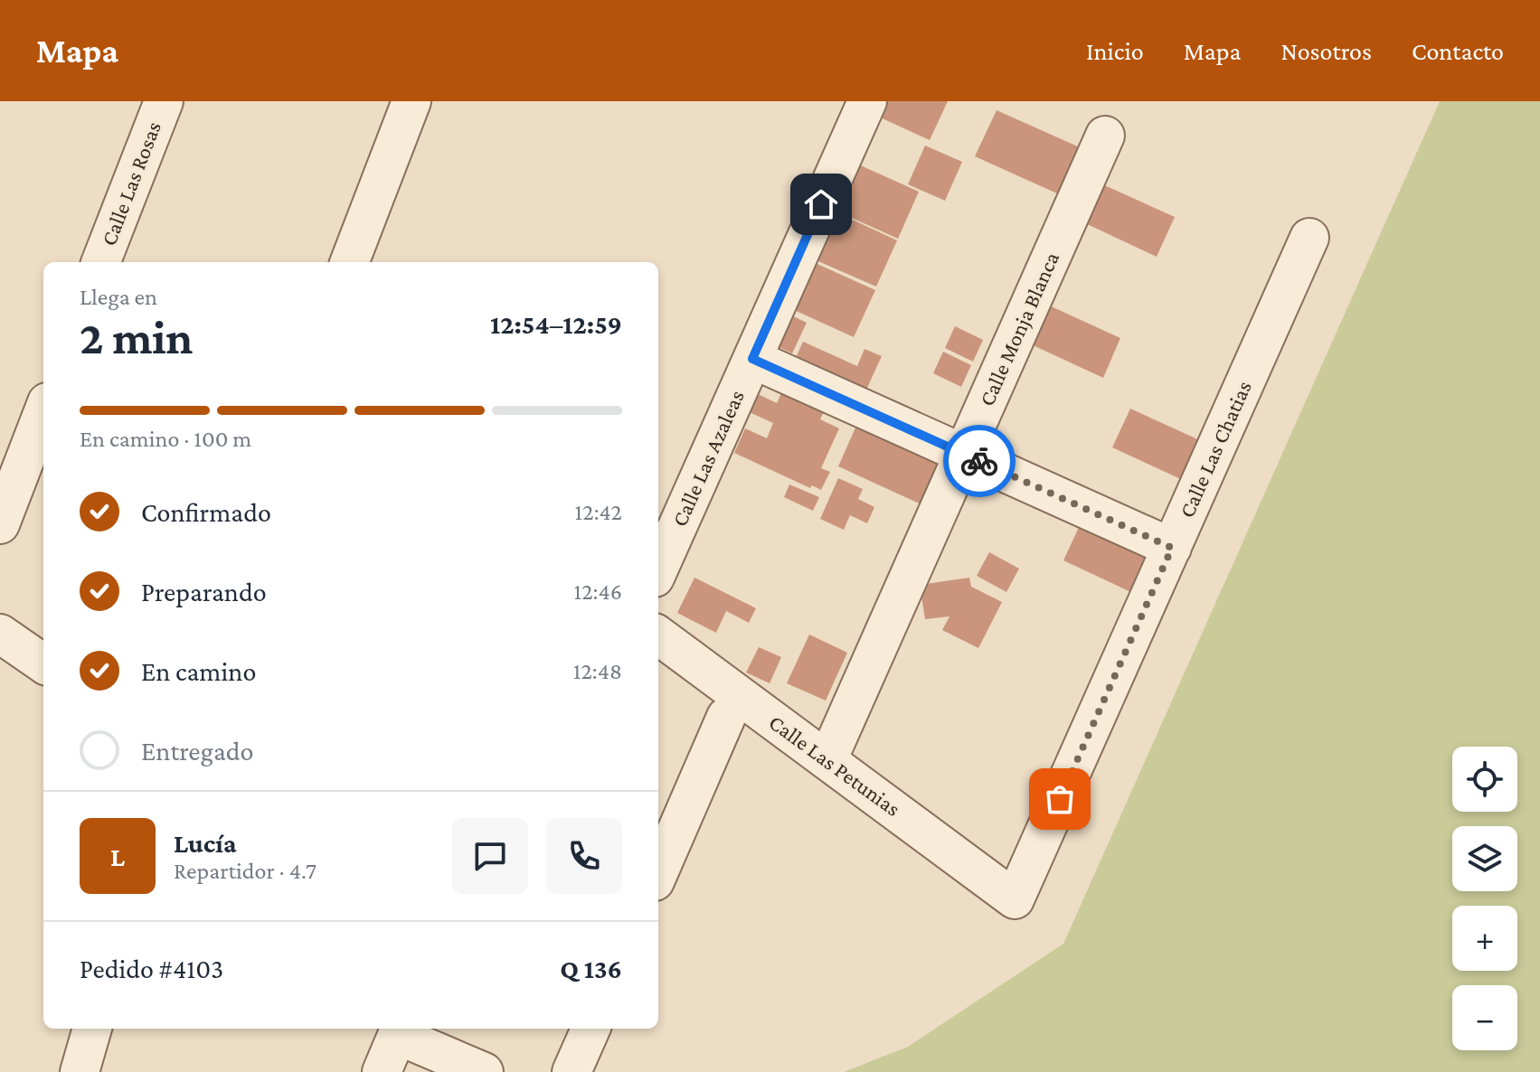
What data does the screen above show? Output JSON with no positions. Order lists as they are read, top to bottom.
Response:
{
  "streets": {
    "street": [
      "Calle Las Rosas",
      "Calle Monja Blanca",
      "Calle Las Chatias",
      "Calle Las Azaleas",
      "Calle Las Petunias"
    ]
  },
  "crossings": [
    ["Calle Monja Blanca", "Calle Las Petunias"],
    ["Calle Las Chatias", "Calle Las Petunias"]
  ],
  "page": {
    "header": "Mapa",
    "nav": [
      "Inicio",
      "Mapa",
      "Nosotros",
      "Contacto"
    ],
    "heading": ["2 min", "Llega en", "12:54–12:59"],
    "panel": [
      "Lucía",
      "Repartidor · 4.7",
      "Pedido #4103",
      "Q 136"
    ],
    "bar": "En camino · 100 m",
    "list": [
      ["Confirmado", "12:42"],
      ["Preparando", "12:46"],
      ["En camino", "12:48"],
      "Entregado"
    ],
    "map_buttons": ["+", "−"],
    "round": "L"
  }
}
